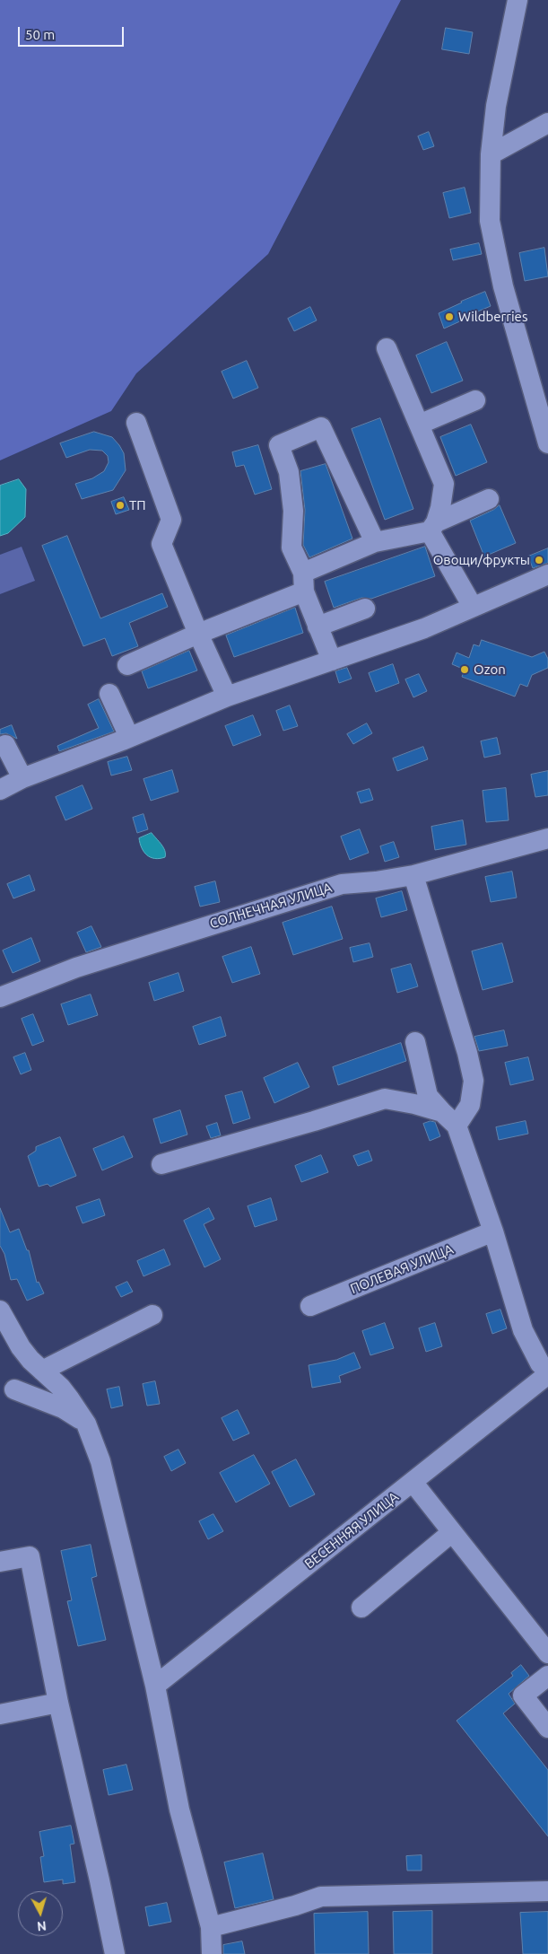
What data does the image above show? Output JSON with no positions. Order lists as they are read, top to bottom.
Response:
{
  "streets": {
    "street": ["СОЛНЕЧНАЯ УЛИЦА", "ПОЛЕВАЯ УЛИЦА", "ВЕСЕННЯЯ УЛИЦА"]
  },
  "places": [
    "Wildberries",
    "ТП",
    "Овощи/фрукты",
    "Ozon"
  ],
  "scale_bar": "50 m",
  "north": "bottom"
}
